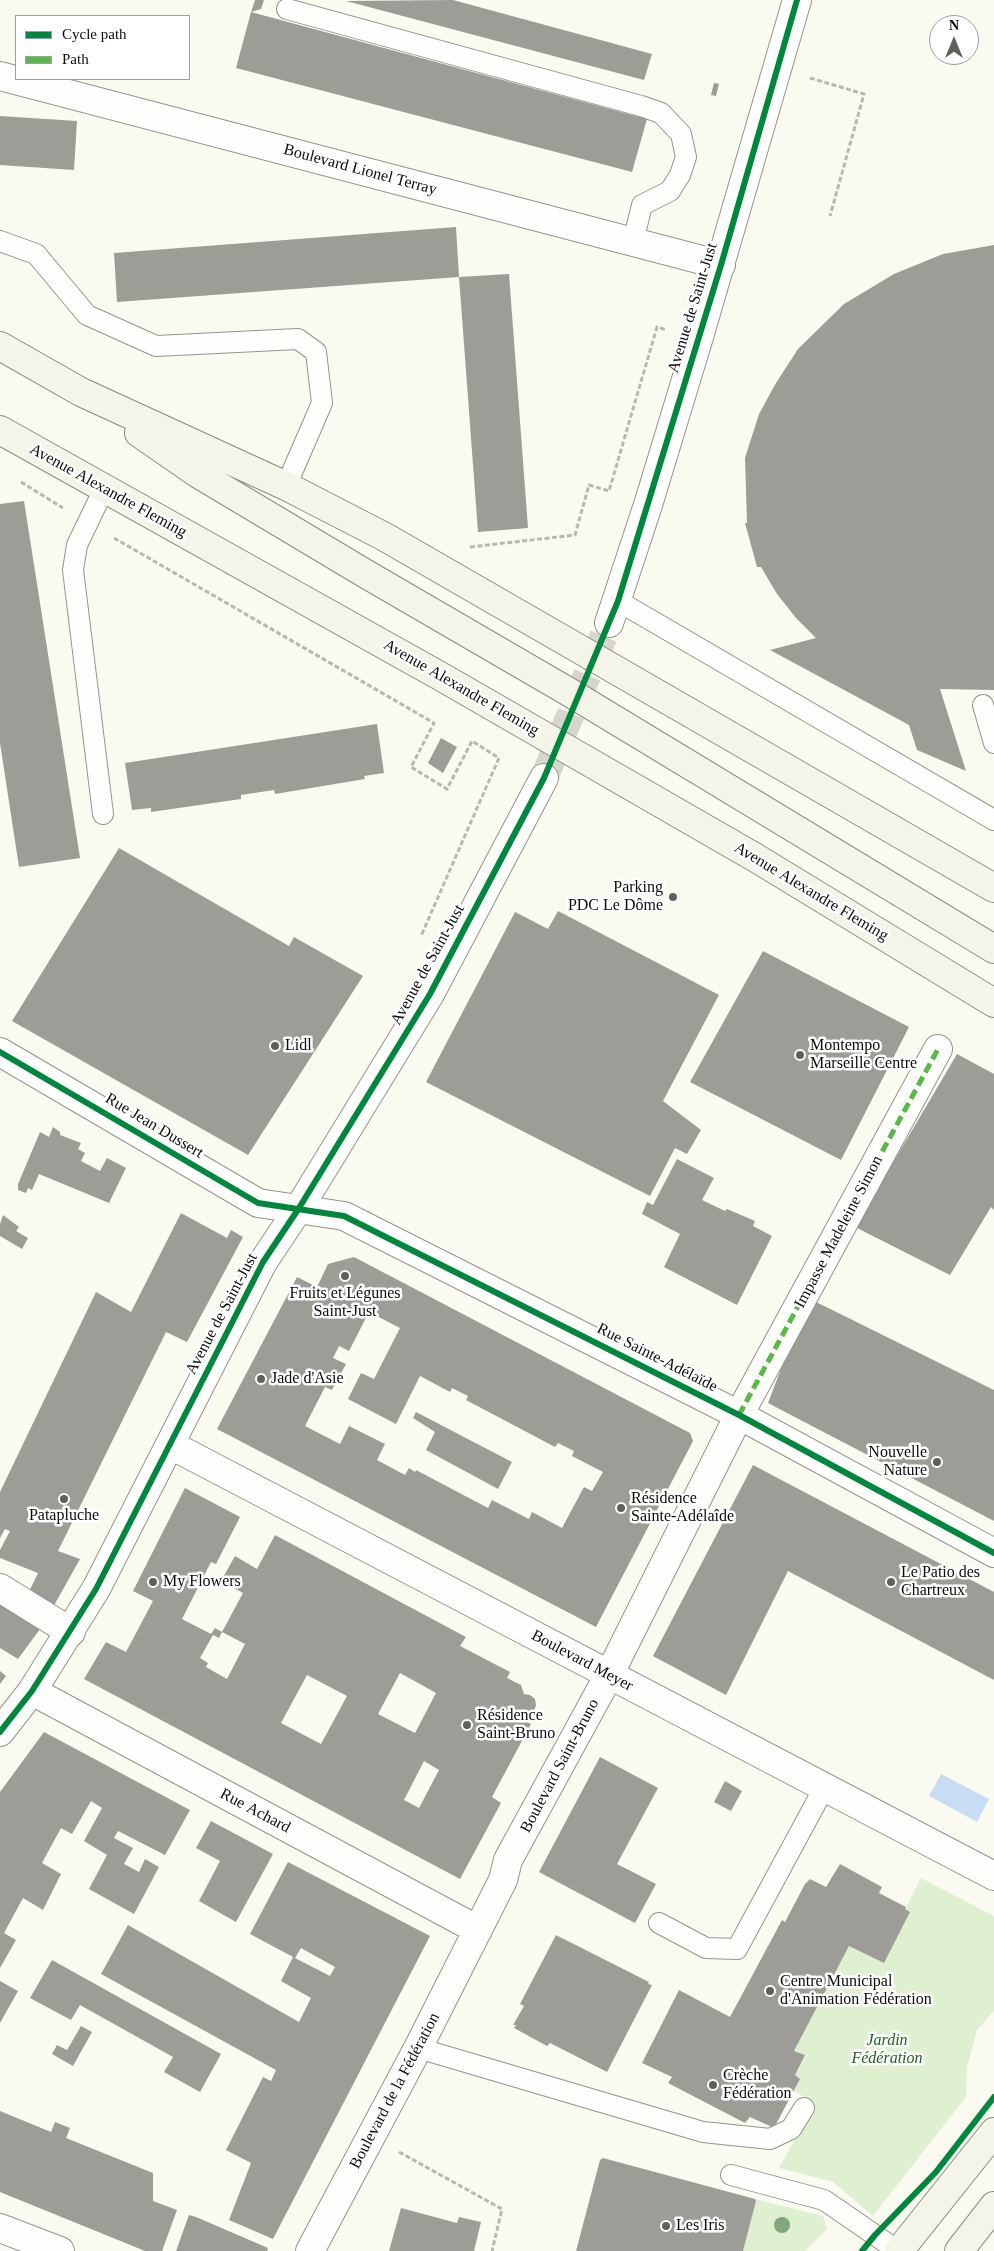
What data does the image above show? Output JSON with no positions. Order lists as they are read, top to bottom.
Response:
{
  "streets": {
    "main road": ["Avenue Alexandre Fleming"],
    "street": [
      "Boulevard Lionel Terray",
      "Avenue de Saint-Just",
      "Rue Jean Dussert",
      "Impasse Madeleine Simon",
      "Rue Sainte-Adélaïde",
      "Boulevard Meyer",
      "Boulevard Saint-Bruno",
      "Rue Achard",
      "Boulevard de la Fédération"
    ]
  },
  "crossings": [
    ["Boulevard Lionel Terray", "Avenue de Saint-Just"],
    ["Avenue de Saint-Just", "Rue Jean Dussert"],
    ["Avenue de Saint-Just", "Rue Sainte-Adélaïde"],
    ["Avenue de Saint-Just", "Boulevard Meyer"],
    ["Avenue de Saint-Just", "Rue Achard"],
    ["Rue Jean Dussert", "Rue Sainte-Adélaïde"],
    ["Impasse Madeleine Simon", "Rue Sainte-Adélaïde"],
    ["Impasse Madeleine Simon", "Boulevard Saint-Bruno"],
    ["Rue Sainte-Adélaïde", "Boulevard Saint-Bruno"],
    ["Boulevard Meyer", "Boulevard Saint-Bruno"],
    ["Boulevard Saint-Bruno", "Rue Achard"],
    ["Boulevard Saint-Bruno", "Boulevard de la Fédération"],
    ["Rue Achard", "Boulevard de la Fédération"]
  ],
  "parks": ["Jardin Fédération"],
  "places": [
    "Parking PDC Le Dôme",
    "Lidl",
    "Montempo Marseille Centre",
    "Fruits et Légunes Saint-Just",
    "Jade d'Asie",
    "Nouvelle Nature",
    "Patapluche",
    "Résidence Sainte-Adélaîde",
    "My Flowers",
    "Le Patio des Chartreux",
    "Résidence Saint-Bruno",
    "Centre Municipal d'Animation Fédération",
    "Crèche Fédération",
    "Les Iris"
  ],
  "legend": ["Cycle path", "Path"],
  "north": "top"
}
